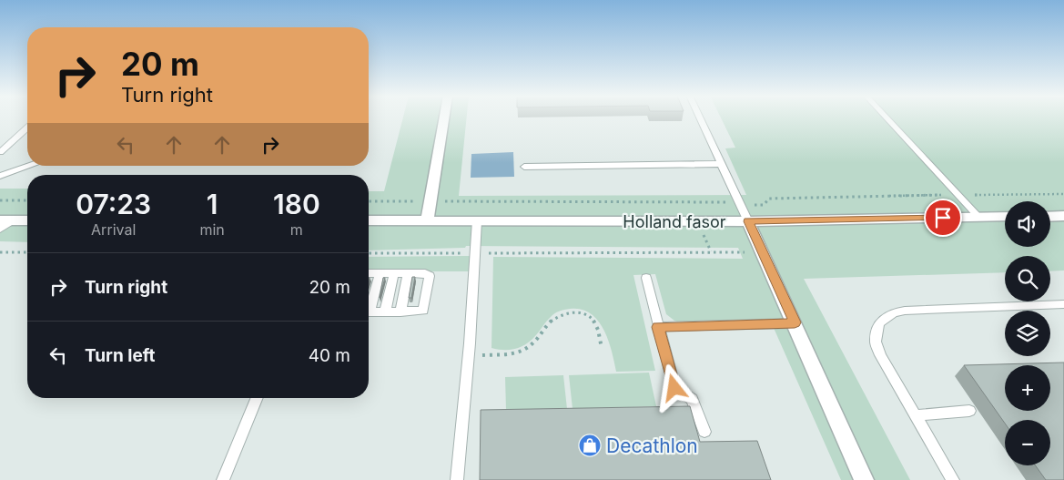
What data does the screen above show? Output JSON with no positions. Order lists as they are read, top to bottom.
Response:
{
  "streets": {
    "street": ["Holland fasor"]
  },
  "places": {
    "shop": ["Decathlon"]
  },
  "page": {
    "turn": ["20 m", "Turn right"],
    "eta": [
      "07:23",
      "Arrival",
      "1",
      "min",
      "180",
      "m"
    ],
    "map_buttons": ["+", "−"],
    "list": [
      {
        "name": "Turn right",
        "value": "20 m"
      },
      {
        "name": "Turn left",
        "value": "40 m"
      }
    ]
  }
}
